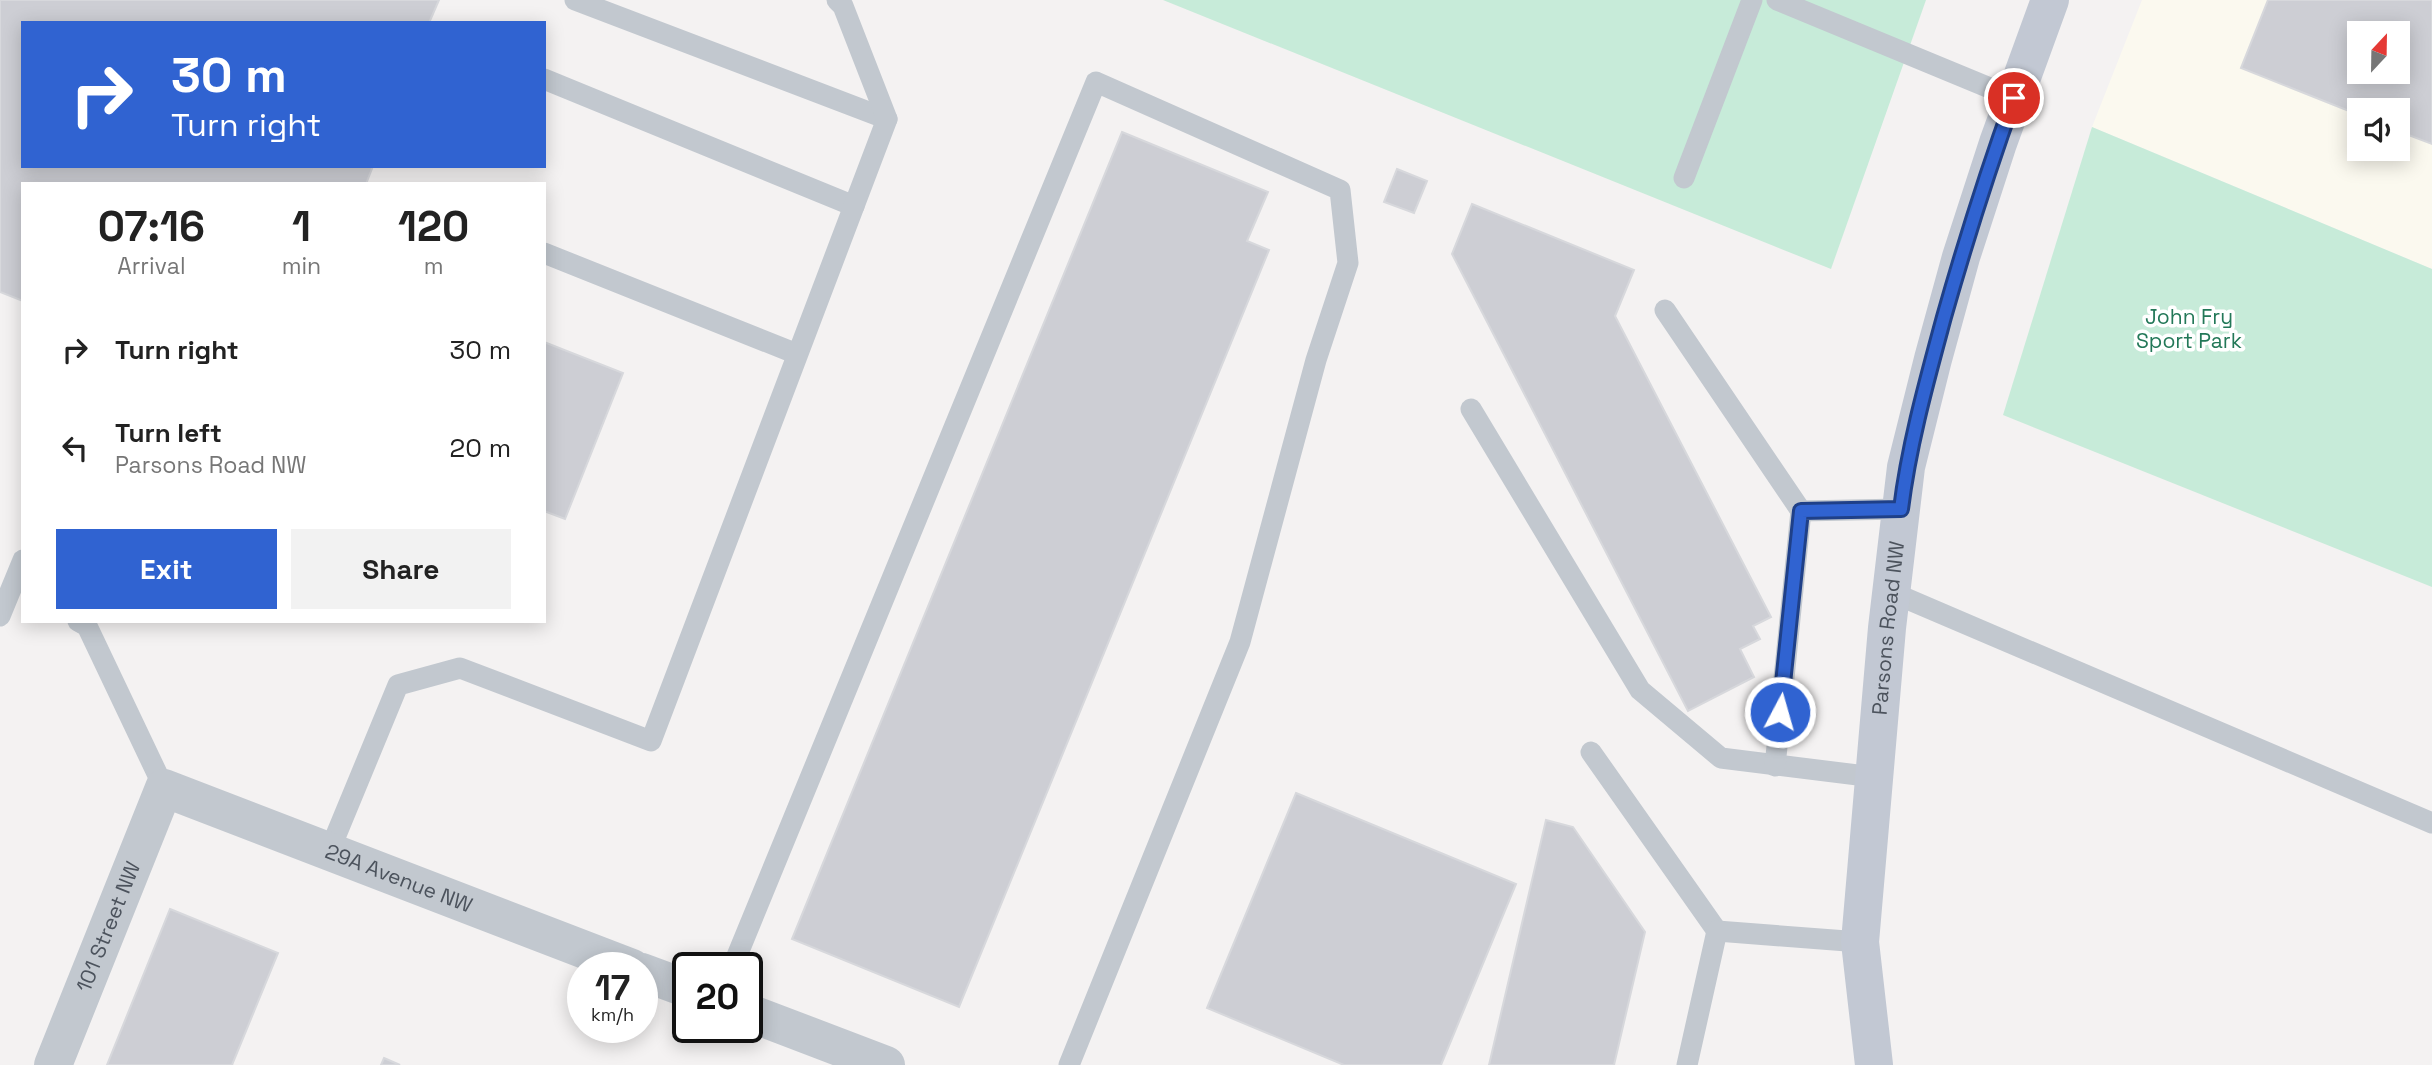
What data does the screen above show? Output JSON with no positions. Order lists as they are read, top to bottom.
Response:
{
  "streets": {
    "main road": ["Parsons Road NW"],
    "street": ["29A Avenue NW", "101 Street NW"]
  },
  "crossings": [
    ["29A Avenue NW", "101 Street NW"]
  ],
  "parks": ["John Fry Sport Park"],
  "north": "top",
  "page": {
    "turn": ["30 m", "Turn right"],
    "eta": [
      "07:16",
      "Arrival",
      "1",
      "min",
      "120",
      "m"
    ],
    "list": [
      {
        "name": "Turn right",
        "value": "30 m"
      },
      {
        "name": "Turn left",
        "note": "Parsons Road NW",
        "value": "20 m"
      }
    ],
    "buttons": ["Exit", "Share"],
    "speed": "17 km/h",
    "limit": "20"
  }
}
